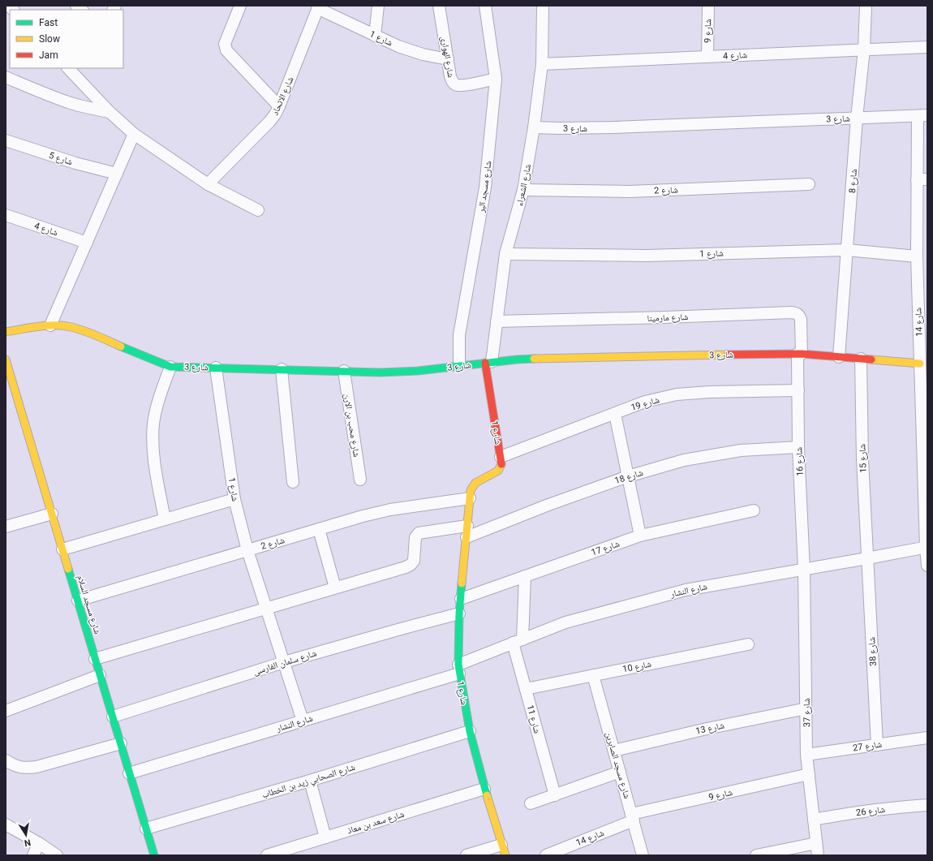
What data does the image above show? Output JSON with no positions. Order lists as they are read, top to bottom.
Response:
{
  "streets": {
    "street": [
      "شارع 9",
      "شارع 1",
      "شارع 4",
      "شارع الهوارى",
      "شارع الاتحاد",
      "شارع 3",
      "شارع 5",
      "شارع 8",
      "شارع الشعراء",
      "شارع مسجد البر",
      "شارع 2",
      "شارع مارمينا",
      "شارع 14",
      "شارع 19",
      "شارع محب بن الارن",
      "شارع 15",
      "شارع 16",
      "شارع 18",
      "شارع 17",
      "شارع النشار",
      "شارع مسجد السلام",
      "شارع 38",
      "شارع سلمان الفارسى",
      "شارع 10",
      "شارع 37",
      "شارع 11",
      "شارع 13",
      "شارع 27",
      "شارع مسجد الصابرين",
      "شارع الصحابي زيد بن الخطاب",
      "شارع 26",
      "شارع سعد بن معاذ"
    ]
  },
  "crossings": [
    ["شارع 9", "شارع 4"],
    ["شارع 9", "شارع 14"],
    ["شارع 9", "شارع 37"],
    ["شارع 9", "شارع مسجد الصابرين"],
    ["شارع 1", "شارع الهوارى"],
    ["شارع 1", "شارع الاتحاد"],
    ["شارع 1", "شارع 3"],
    ["شارع 1", "شارع 8"],
    ["شارع 1", "شارع الشعراء"],
    ["شارع 1", "شارع 2"],
    ["شارع 1", "شارع 14"],
    ["شارع 1", "شارع 19"],
    ["شارع 1", "شارع 18"],
    ["شارع 1", "شارع 17"],
    ["شارع 1", "شارع النشار"],
    ["شارع 1", "شارع سلمان الفارسى"],
    ["شارع 1", "شارع الصحابي زيد بن الخطاب"],
    ["شارع 1", "شارع سعد بن معاذ"],
    ["شارع 4", "شارع 8"],
    ["شارع 4", "شارع الشعراء"],
    ["شارع الهوارى", "شارع مسجد البر"],
    ["شارع 3", "شارع 8"],
    ["شارع 3", "شارع الشعراء"],
    ["شارع 3", "شارع مسجد البر"],
    ["شارع 3", "شارع مارمينا"],
    ["شارع 3", "شارع 14"],
    ["شارع 3", "شارع محب بن الارن"],
    ["شارع 3", "شارع 15"],
    ["شارع 3", "شارع 16"],
    ["شارع الشعراء", "شارع 2"],
    ["شارع الشعراء", "شارع مارمينا"],
    ["شارع 2", "شارع مسجد السلام"],
    ["شارع مارمينا", "شارع 16"],
    ["شارع 14", "شارع النشار"],
    ["شارع 14", "شارع مسجد الصابرين"],
    ["شارع 19", "شارع 16"],
    ["شارع 15", "شارع النشار"],
    ["شارع 15", "شارع 38"],
    ["شارع 16", "شارع 18"],
    ["شارع 16", "شارع النشار"],
    ["شارع 16", "شارع 37"],
    ["شارع 17", "شارع 11"],
    ["شارع النشار", "شارع مسجد السلام"],
    ["شارع النشار", "شارع 38"],
    ["شارع النشار", "شارع 37"],
    ["شارع النشار", "شارع 11"],
    ["شارع مسجد السلام", "شارع سلمان الفارسى"],
    ["شارع مسجد السلام", "شارع الصحابي زيد بن الخطاب"],
    ["شارع 38", "شارع 27"],
    ["شارع 10", "شارع 11"],
    ["شارع 10", "شارع مسجد الصابرين"],
    ["شارع 37", "شارع 13"],
    ["شارع 37", "شارع 27"],
    ["شارع 37", "شارع 26"],
    ["شارع 13", "شارع مسجد الصابرين"]
  ],
  "legend": ["Fast", "Slow", "Jam"],
  "north": "bottom"
}
